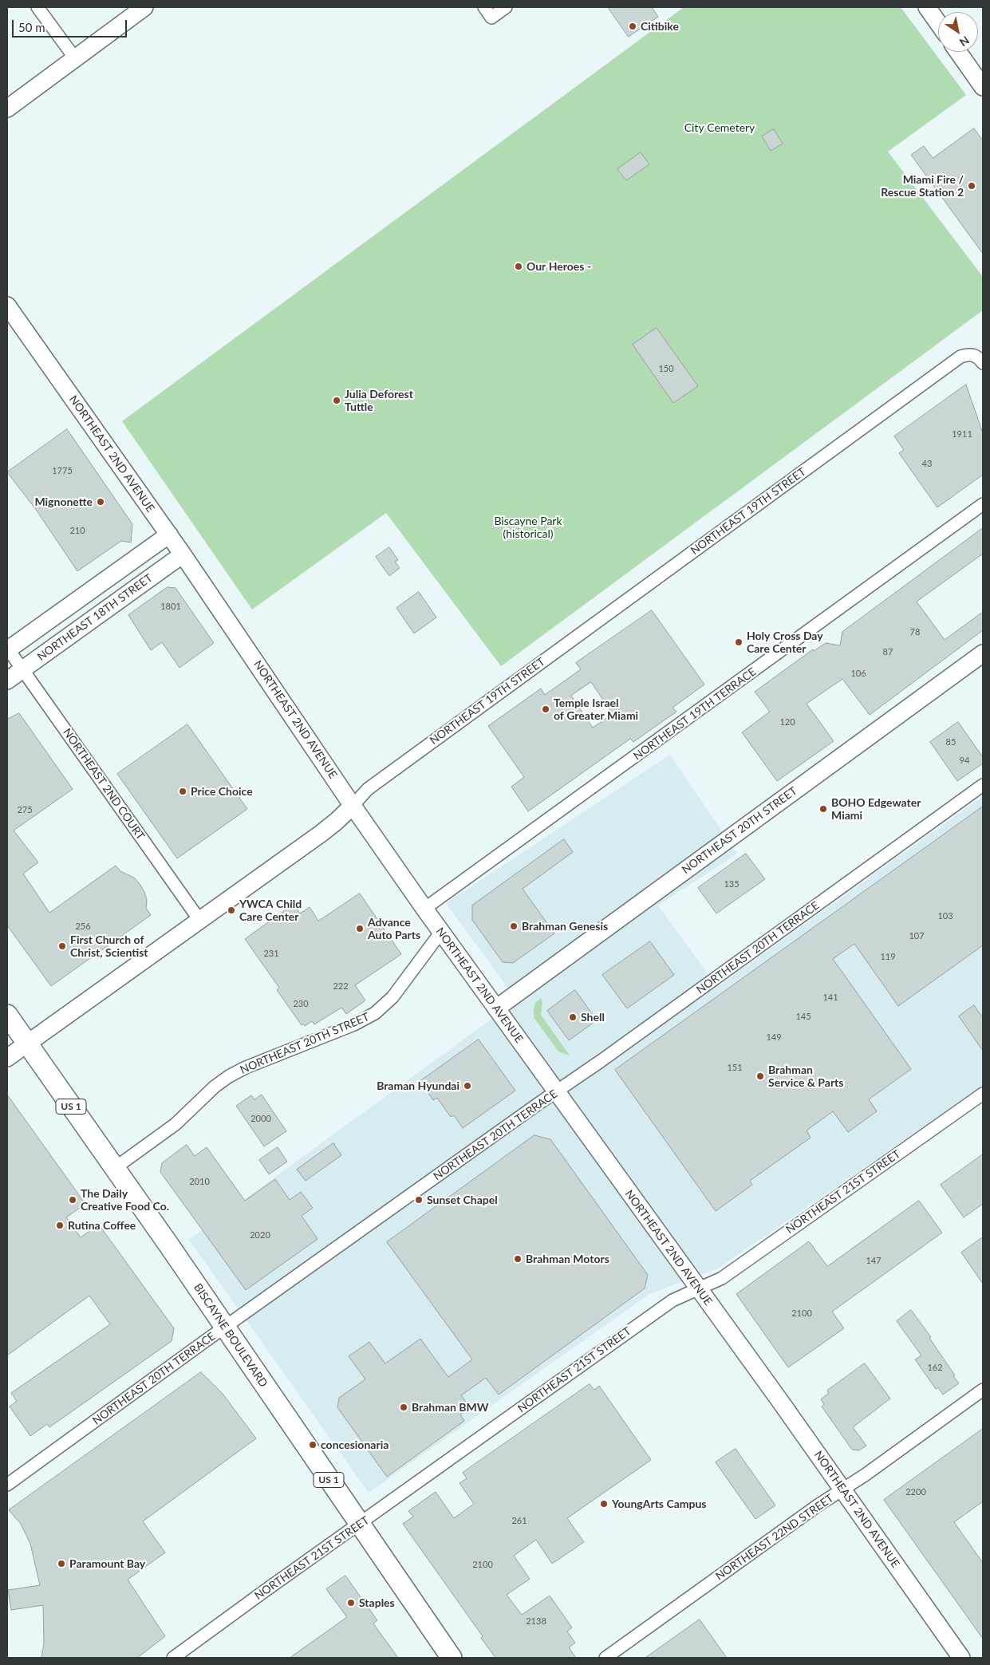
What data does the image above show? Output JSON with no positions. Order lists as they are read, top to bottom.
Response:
{
  "streets": {
    "main road": [
      "NORTHEAST 2ND AVENUE",
      "NORTHEAST 19TH STREET",
      "NORTHEAST 18TH STREET",
      "NORTHEAST 20TH STREET",
      "US 1",
      "BISCAYNE BOULEVARD"
    ],
    "street": [
      "NORTHEAST 19TH TERRACE",
      "NORTHEAST 2ND COURT",
      "NORTHEAST 20TH TERRACE",
      "NORTHEAST 21ST STREET",
      "NORTHEAST 22ND STREET"
    ]
  },
  "crossings": [
    ["NORTHEAST 2ND AVENUE", "NORTHEAST 19TH STREET"],
    ["NORTHEAST 2ND AVENUE", "NORTHEAST 18TH STREET"],
    ["NORTHEAST 2ND AVENUE", "NORTHEAST 19TH TERRACE"],
    ["NORTHEAST 2ND AVENUE", "NORTHEAST 20TH STREET"],
    ["NORTHEAST 2ND AVENUE", "NORTHEAST 20TH TERRACE"],
    ["NORTHEAST 2ND AVENUE", "NORTHEAST 21ST STREET"],
    ["NORTHEAST 2ND AVENUE", "NORTHEAST 22ND STREET"],
    ["NORTHEAST 19TH STREET", "NORTHEAST 2ND COURT"],
    ["NORTHEAST 19TH STREET", "BISCAYNE BOULEVARD"],
    ["NORTHEAST 18TH STREET", "NORTHEAST 2ND COURT"],
    ["NORTHEAST 20TH STREET", "BISCAYNE BOULEVARD"],
    ["NORTHEAST 20TH TERRACE", "BISCAYNE BOULEVARD"],
    ["NORTHEAST 21ST STREET", "BISCAYNE BOULEVARD"]
  ],
  "parks": ["City Cemetery", "Biscayne Park (historical)"],
  "places": [
    "Citibike",
    "Miami Fire / Rescue Station 2",
    "Our Heroes -",
    "Julia Deforest Tuttle",
    "Mignonette",
    "Holy Cross Day Care Center",
    "Temple Israel of Greater Miami",
    "Price Choice",
    "BOHO Edgewater Miami",
    "YWCA Child Care Center",
    "Brahman Genesis",
    "Advance Auto Parts",
    "First Church of Christ, Scientist",
    "Shell",
    "Brahman Service & Parts",
    "Braman Hyundai",
    "The Daily Creative Food Co.",
    "Sunset Chapel",
    "Rutina Coffee",
    "Brahman Motors",
    "Brahman BMW",
    "concesionaria",
    "YoungArts Campus",
    "Paramount Bay",
    "Staples"
  ],
  "house_numbers": [
    "150",
    "1911",
    "43",
    "1775",
    "210",
    "1801",
    "78",
    "87",
    "106",
    "120",
    "85",
    "94",
    "275",
    "135",
    "103",
    "256",
    "107",
    "231",
    "119",
    "222",
    "141",
    "230",
    "145",
    "149",
    "151",
    "2000",
    "2010",
    "2020",
    "147",
    "2100",
    "162",
    "2200",
    "261",
    "2100",
    "2138"
  ],
  "scale_bar": "50 m",
  "north": "bottom right"
}
